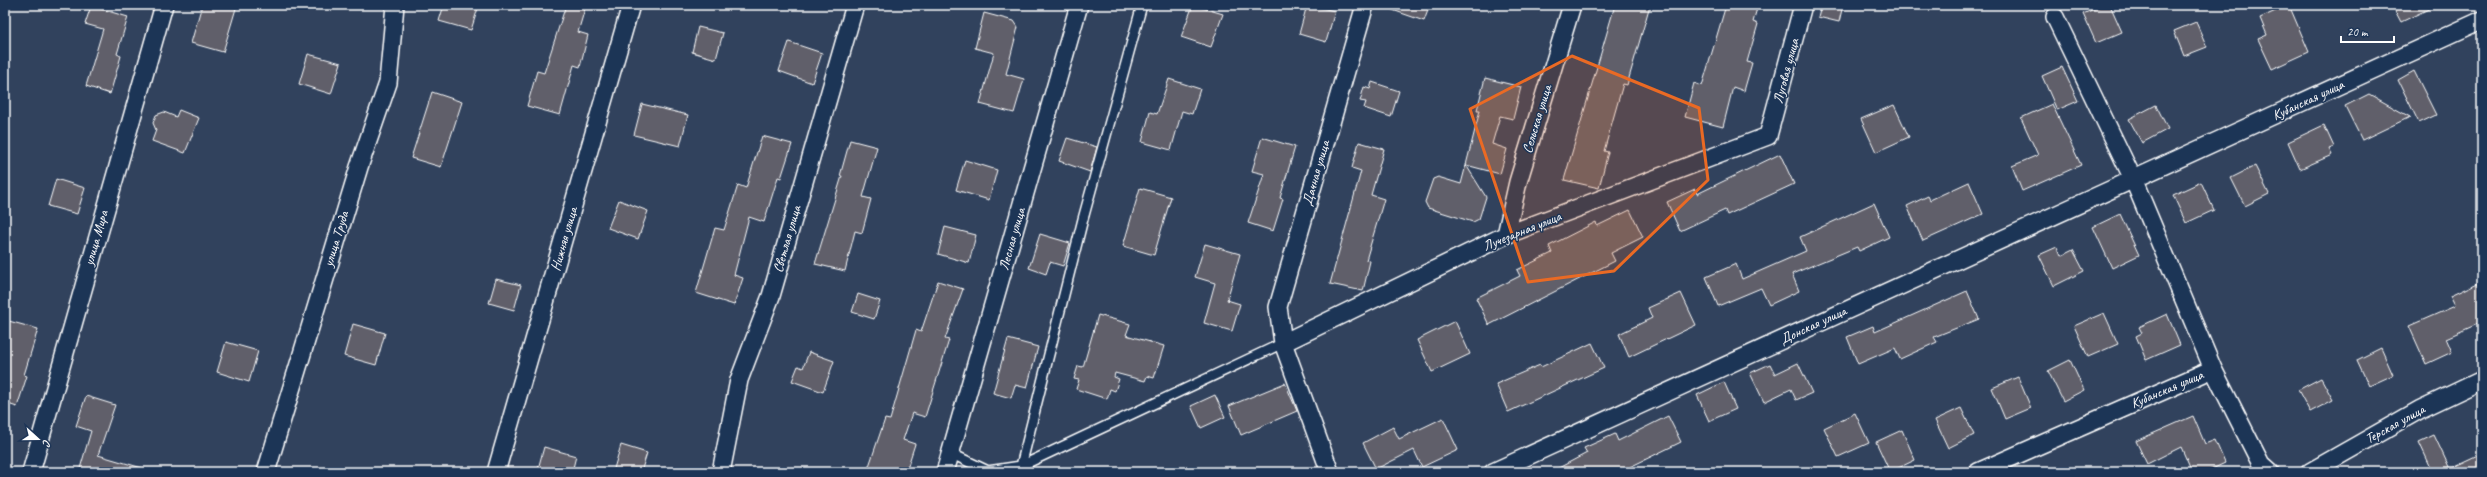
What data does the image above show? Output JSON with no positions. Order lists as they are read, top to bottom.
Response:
{
  "streets": {
    "street": [
      "Луговая улица",
      "Кубанская улица",
      "Сельская улица",
      "Дачная улица",
      "Лучезарная улица",
      "улица Мира",
      "улица Труда",
      "Нижняя улица",
      "Светлая улица",
      "Лесная улица",
      "Донская улица",
      "Терская улица"
    ]
  },
  "crossings": [
    ["Луговая улица", "Лучезарная улица"],
    ["Кубанская улица", "Донская улица"],
    ["Сельская улица", "Лучезарная улица"],
    ["Дачная улица", "Лучезарная улица"]
  ],
  "scale_bar": "20 m",
  "north": "right"
}
